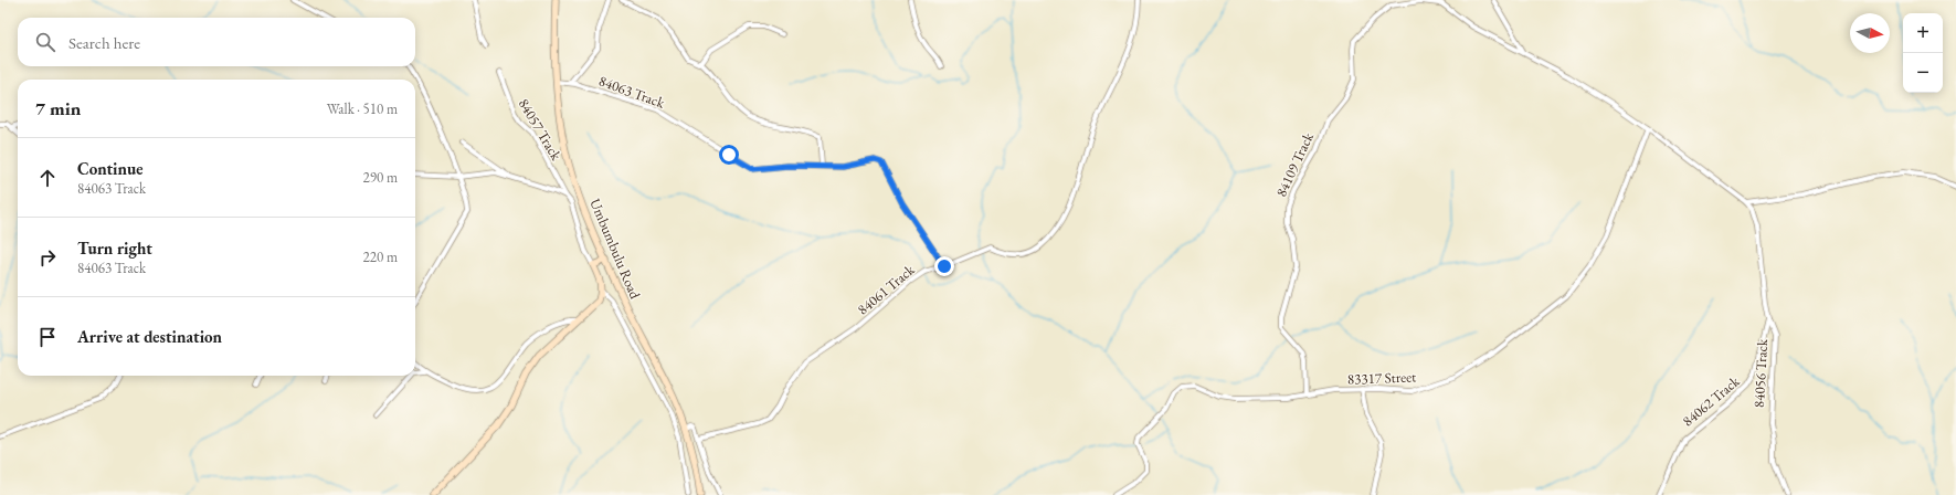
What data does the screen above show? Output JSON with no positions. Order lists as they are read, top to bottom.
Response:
{
  "streets": {
    "main road": ["Umbumbulu Road"],
    "street": [
      "84063 Track",
      "84057 Track",
      "84109 Track",
      "84061 Track",
      "84056 Track",
      "83317 Street",
      "84062 Track"
    ]
  },
  "crossings": [
    ["84063 Track", "Umbumbulu Road"],
    ["84063 Track", "84061 Track"],
    ["84109 Track", "83317 Street"],
    ["84056 Track", "84062 Track"]
  ],
  "north": "right",
  "page": {
    "map_buttons": ["+", "−"],
    "search": "Search here",
    "heading": ["7 min", "Walk · 510 m"],
    "list": [
      ["Continue", "84063 Track", "290 m"],
      ["Turn right", "84063 Track", "220 m"],
      "Arrive at destination"
    ]
  }
}
